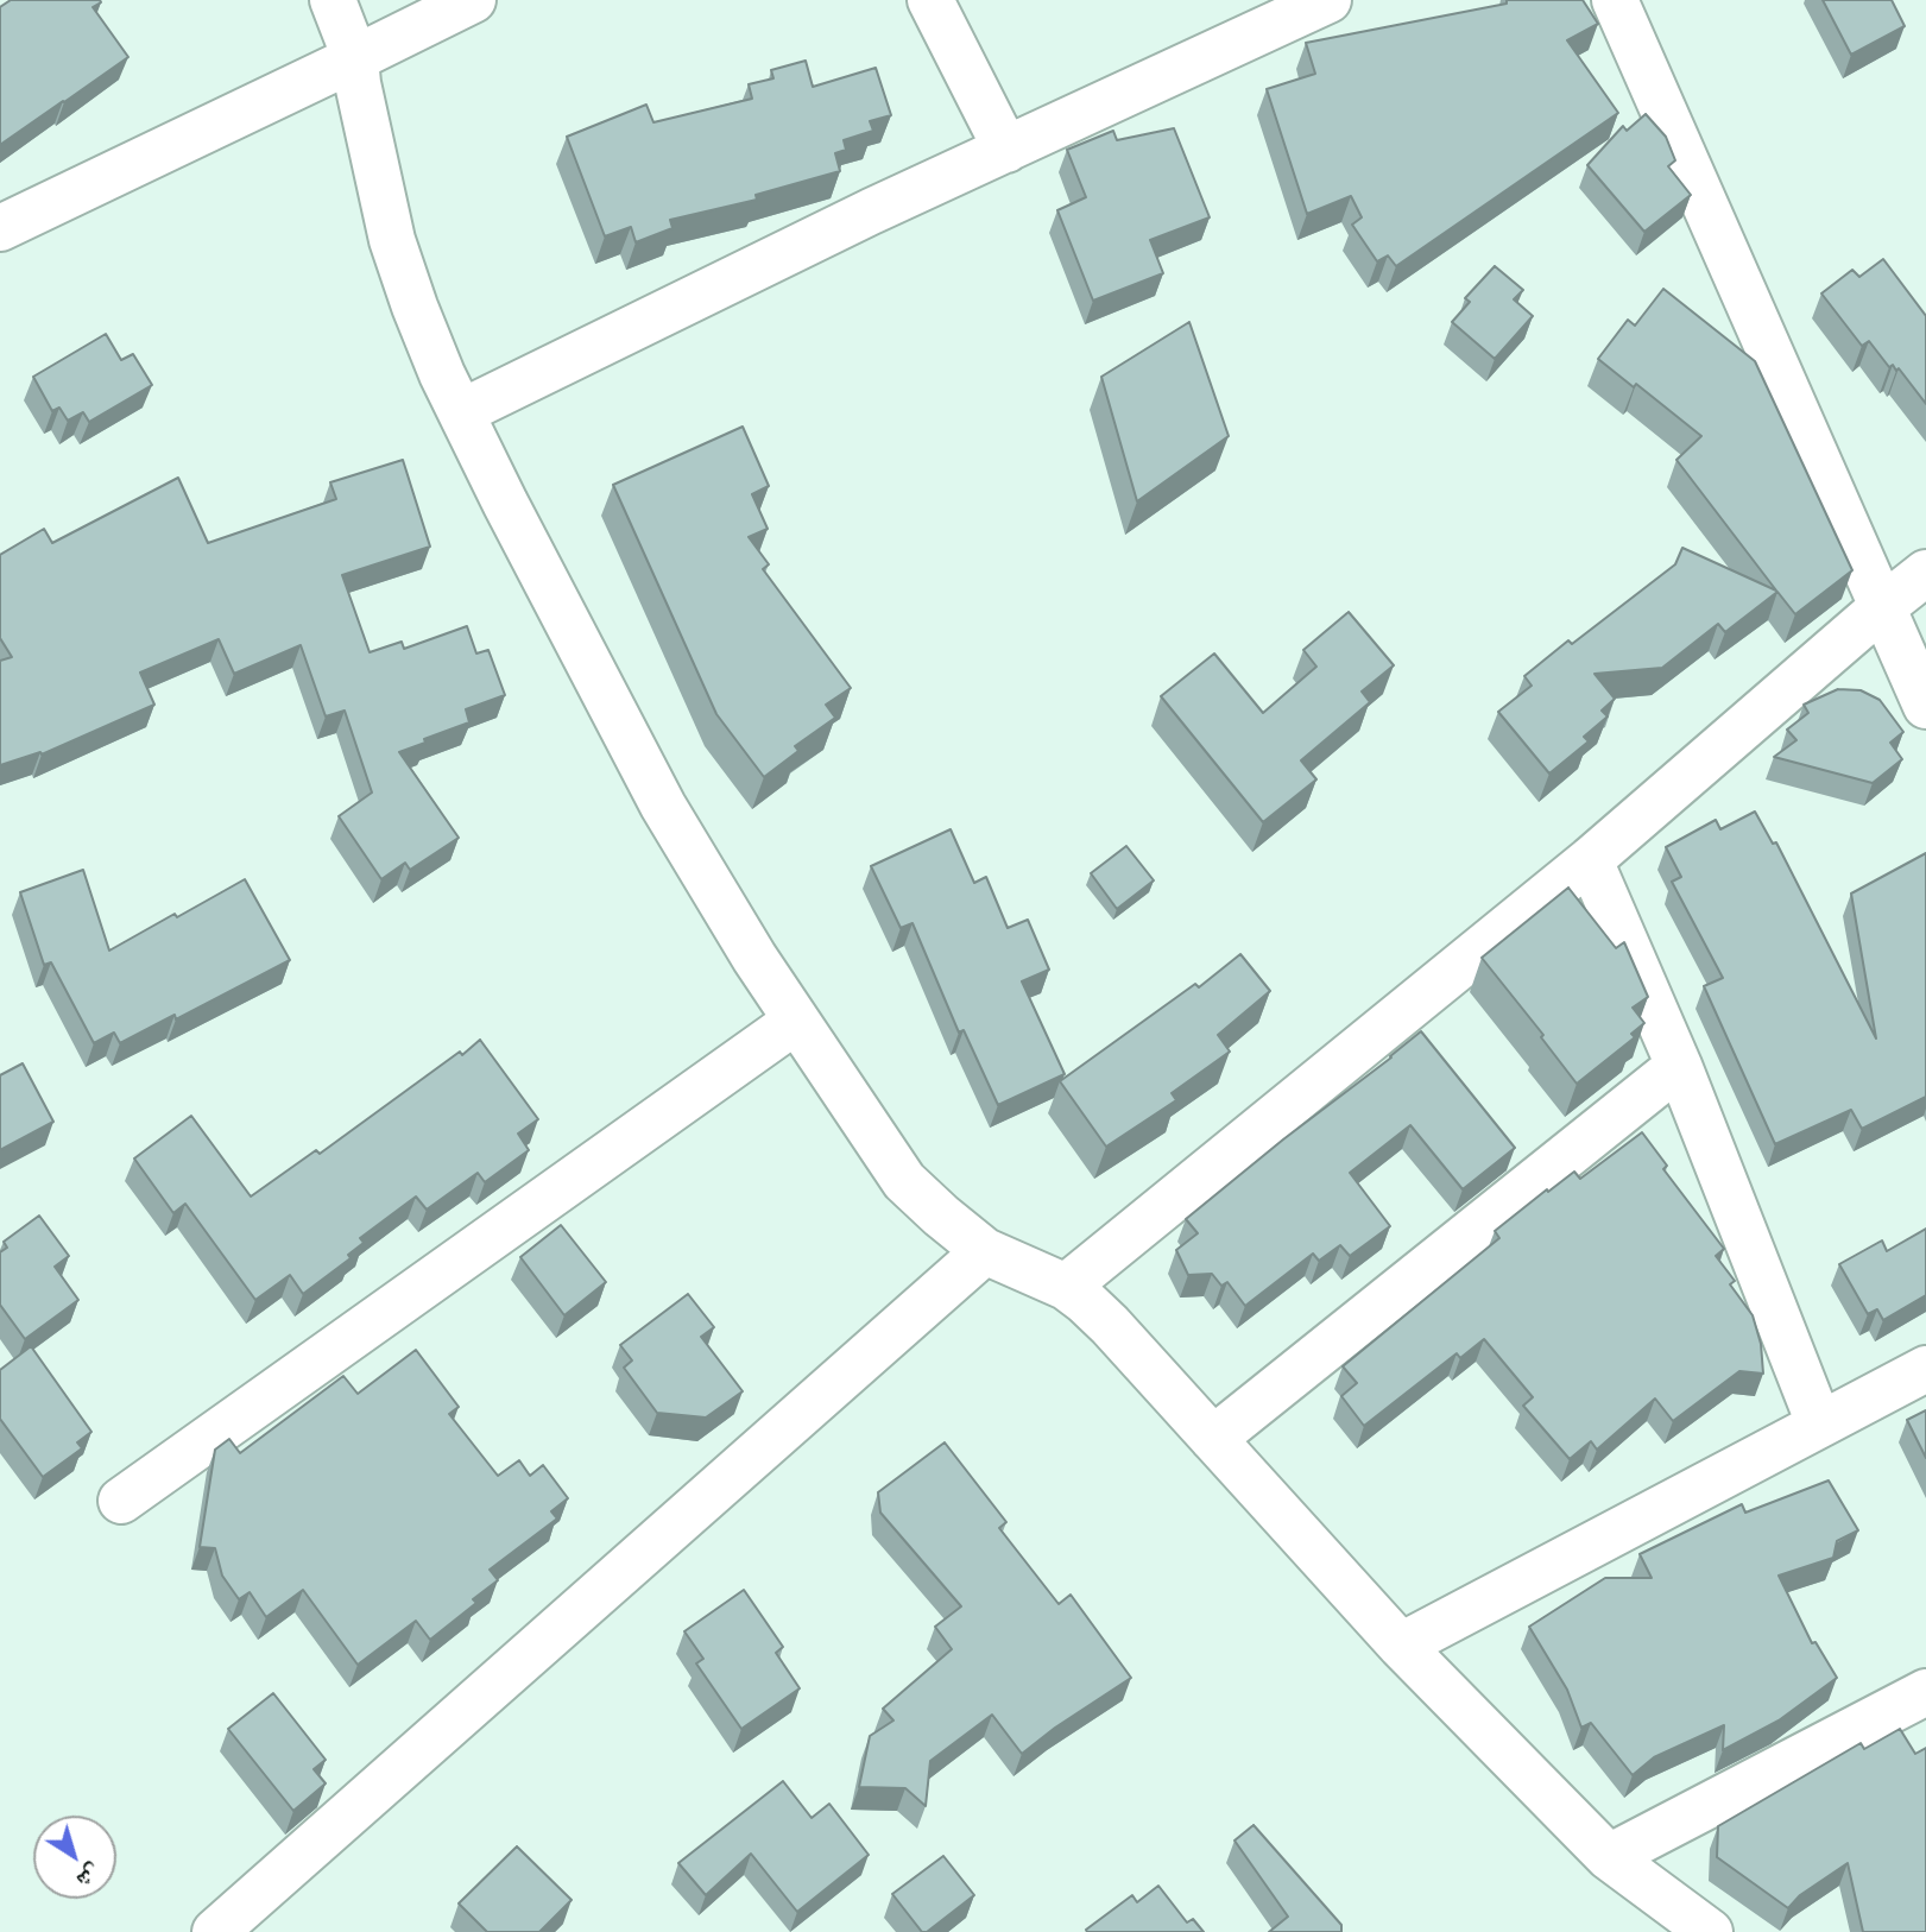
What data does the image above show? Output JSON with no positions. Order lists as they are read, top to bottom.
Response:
{
  "north": "bottom right"
}
